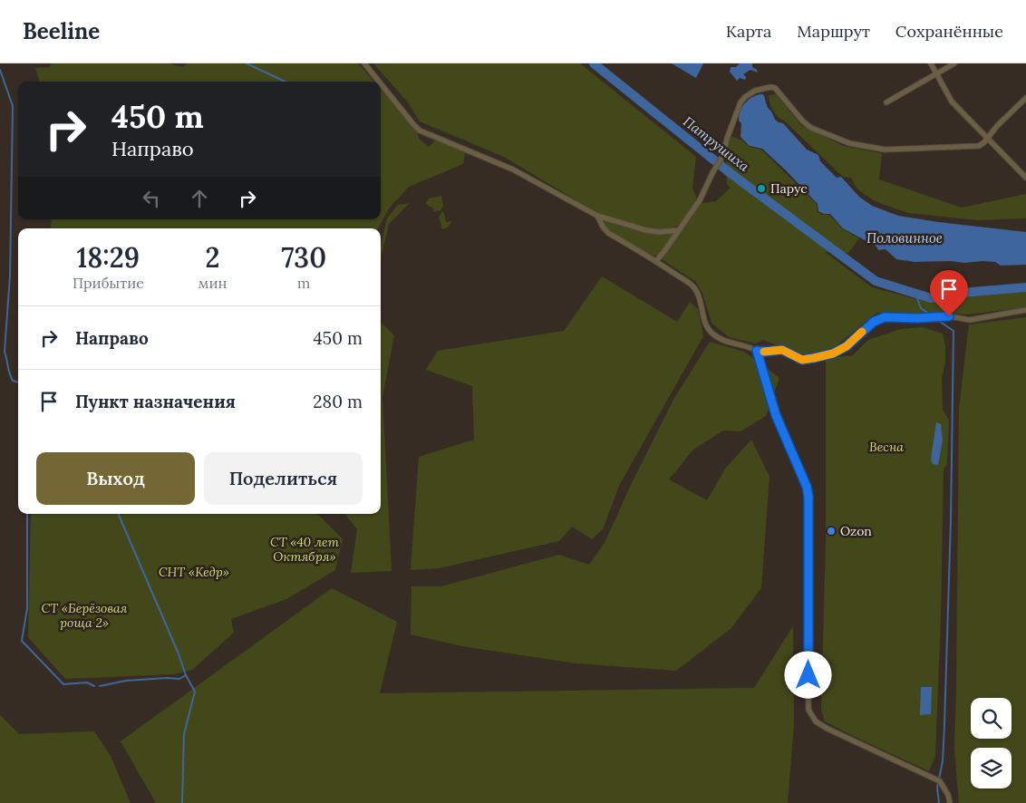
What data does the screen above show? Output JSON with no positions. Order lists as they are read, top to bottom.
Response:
{
  "water": ["Патрушиха", "Половинное"],
  "parks": [
    "Весна",
    "СТ «40 лет Октября»",
    "СНТ «Кедр»",
    "СТ «Берёзовая роща 2»"
  ],
  "places": ["Парус", "Ozon"],
  "page": {
    "header": "Beeline",
    "nav": ["Карта", "Маршрут", "Сохранённые"],
    "turn": ["450 m", "Направо"],
    "eta": [
      "18:29",
      "Прибытие",
      "2",
      "мин",
      "730",
      "m"
    ],
    "list": [
      {
        "name": "Направо",
        "value": "450 m"
      },
      {
        "name": "Пункт назначения",
        "value": "280 m"
      }
    ],
    "buttons": ["Выход", "Поделиться"]
  }
}
